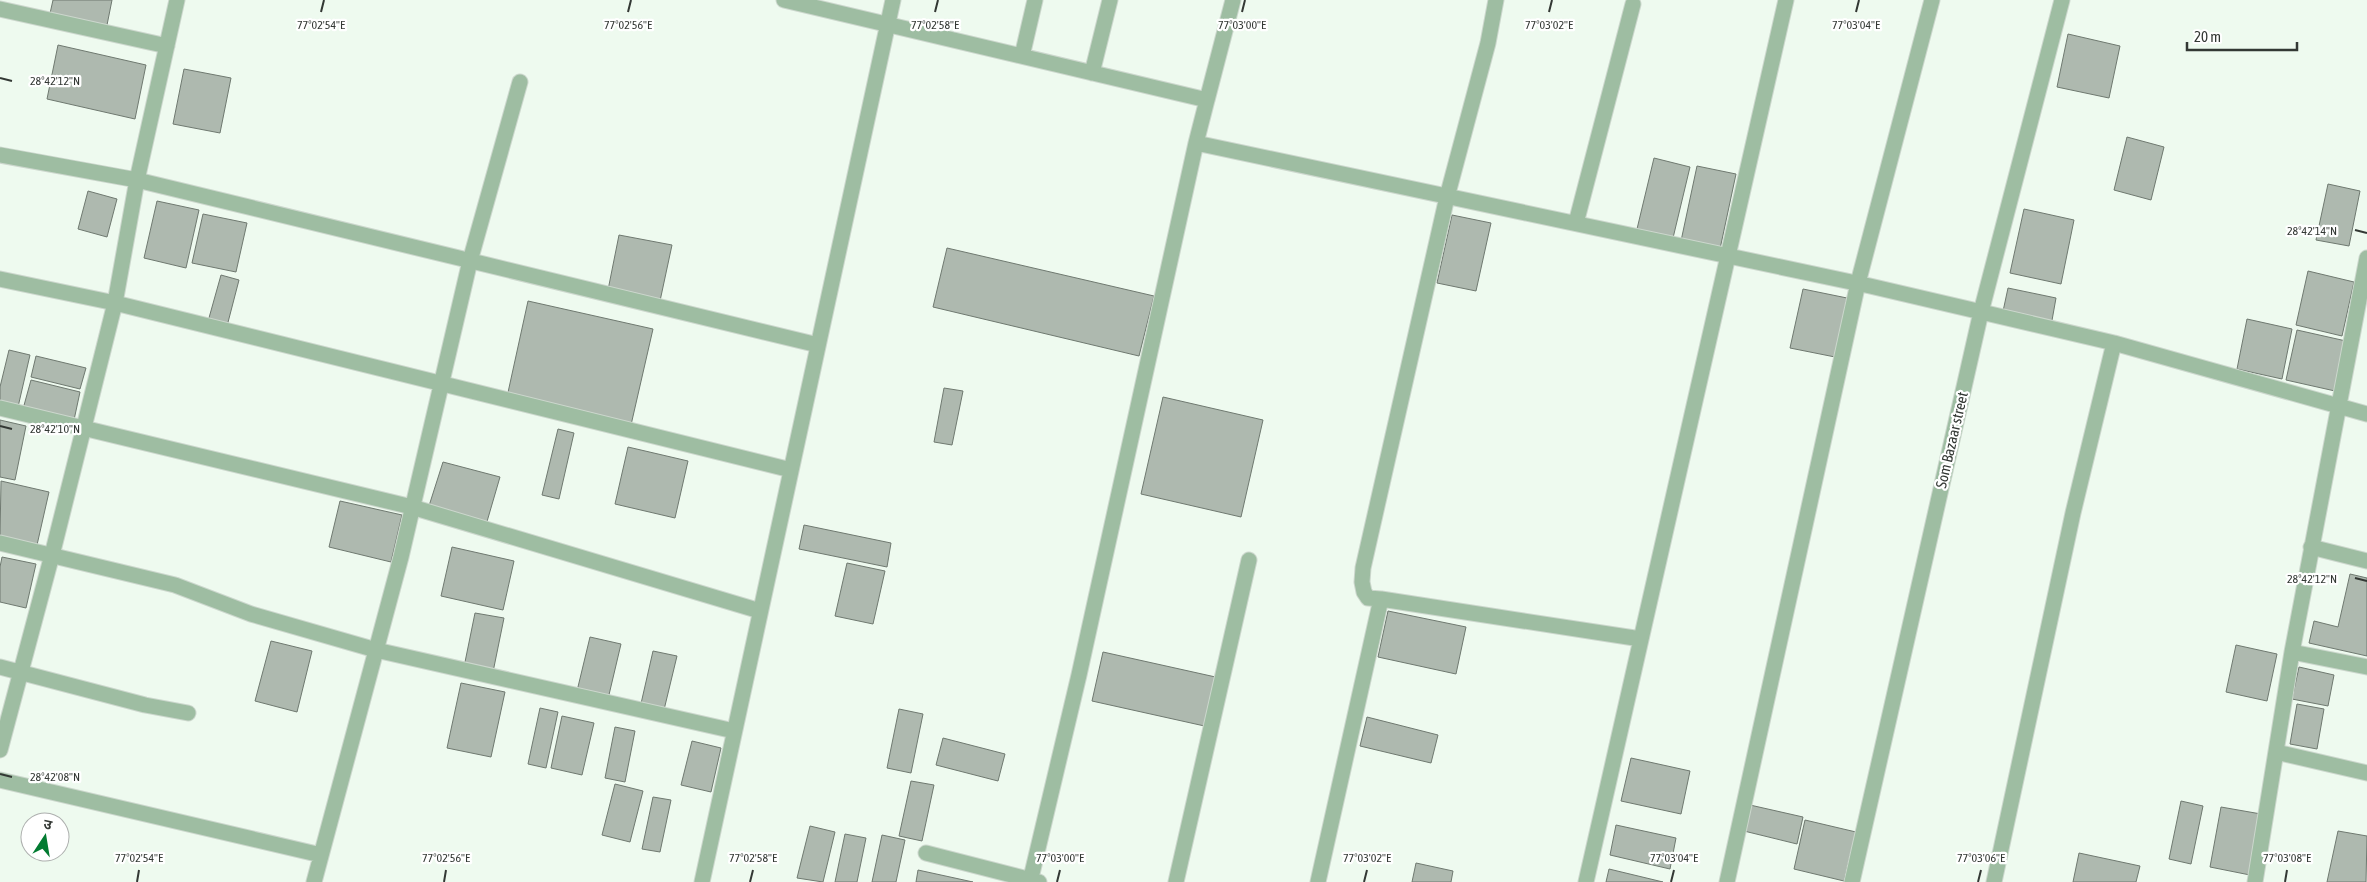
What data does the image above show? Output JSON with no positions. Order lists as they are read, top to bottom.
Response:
{
  "streets": {
    "street": ["Som Bazaar street"]
  },
  "scale_bar": "20 m",
  "north": "top",
  "coordinates": [
    "77°02'54\"E",
    "77°02'56\"E",
    "77°02'58\"E",
    "77°03'00\"E",
    "77°03'02\"E",
    "77°03'04\"E",
    "28°42'12\"N",
    "28°42'14\"N",
    "28°42'10\"N",
    "28°42'08\"N",
    "77°03'06\"E",
    "77°03'08\"E"
  ]
}
